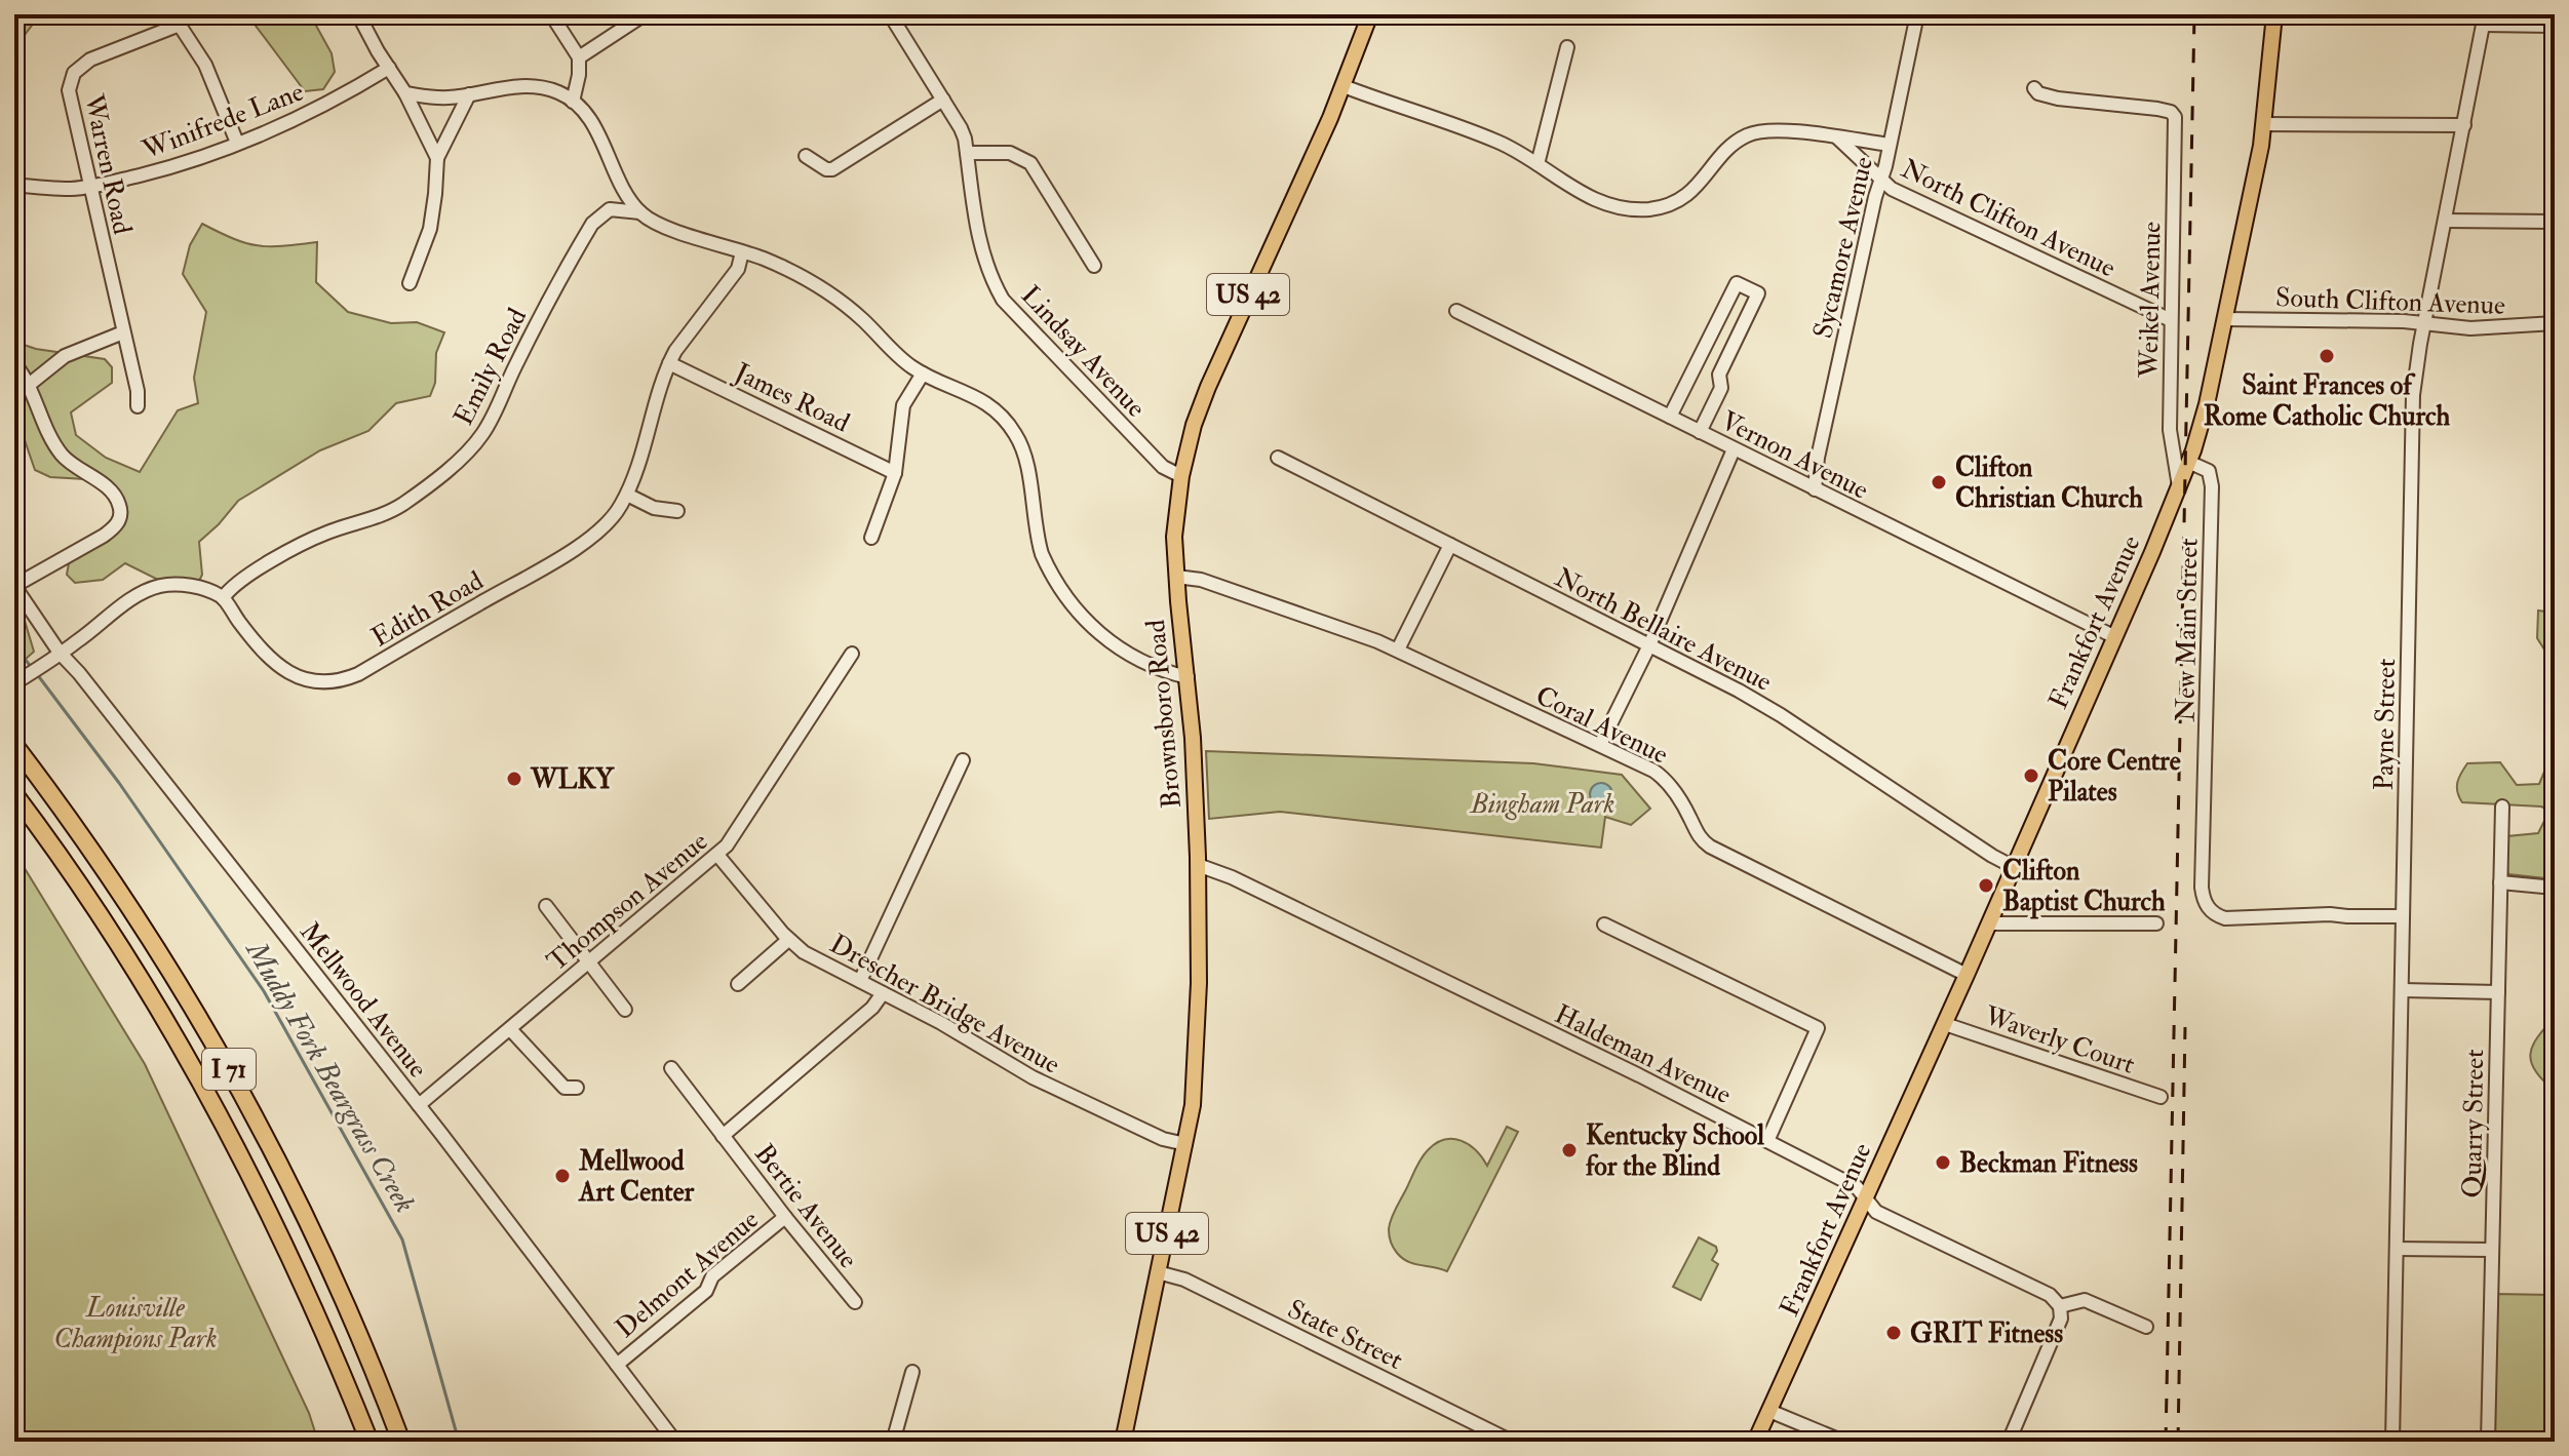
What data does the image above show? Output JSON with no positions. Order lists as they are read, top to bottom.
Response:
{
  "streets": {
    "highway": ["I 71"],
    "main road": ["US 42", "Frankfort Avenue", "Brownsboro Road"],
    "street": [
      "Winifrede Lane",
      "Warren Road",
      "North Clifton Avenue",
      "Sycamore Avenue",
      "Weikel Avenue",
      "South Clifton Avenue",
      "Lindsay Avenue",
      "Emily Road",
      "James Road",
      "Vernon Avenue",
      "Edith Road",
      "North Bellaire Avenue",
      "New Main Street",
      "Coral Avenue",
      "Payne Street",
      "Thompson Avenue",
      "Mellwood Avenue",
      "Drescher Bridge Avenue",
      "Waverly Court",
      "Haldeman Avenue",
      "Quarry Street",
      "Bertie Avenue",
      "Delmont Avenue",
      "State Street"
    ]
  },
  "crossings": [
    ["Winifrede Lane", "Warren Road"],
    ["North Clifton Avenue", "Sycamore Avenue"],
    ["North Clifton Avenue", "Weikel Avenue"],
    ["North Clifton Avenue", "Brownsboro Road"],
    ["Sycamore Avenue", "Vernon Avenue"],
    ["Weikel Avenue", "Frankfort Avenue"],
    ["South Clifton Avenue", "Frankfort Avenue"],
    ["South Clifton Avenue", "Payne Street"],
    ["Lindsay Avenue", "Brownsboro Road"],
    ["Emily Road", "Edith Road"],
    ["James Road", "Edith Road"],
    ["Vernon Avenue", "Frankfort Avenue"],
    ["Frankfort Avenue", "North Bellaire Avenue"],
    ["Frankfort Avenue", "New Main Street"],
    ["Frankfort Avenue", "Coral Avenue"],
    ["Frankfort Avenue", "Waverly Court"],
    ["Frankfort Avenue", "Haldeman Avenue"],
    ["New Main Street", "Payne Street"],
    ["Brownsboro Road", "Coral Avenue"],
    ["Brownsboro Road", "Drescher Bridge Avenue"],
    ["Brownsboro Road", "Haldeman Avenue"],
    ["Brownsboro Road", "State Street"],
    ["Thompson Avenue", "Mellwood Avenue"],
    ["Thompson Avenue", "Drescher Bridge Avenue"],
    ["Mellwood Avenue", "Delmont Avenue"],
    ["Bertie Avenue", "Delmont Avenue"]
  ],
  "water": ["Muddy Fork Beargrass Creek"],
  "parks": ["Bingham Park", "Louisville Champions Park"],
  "places": [
    "Saint Frances of Rome Catholic Church",
    "Clifton Christian Church",
    "Core Centre Pilates",
    "WLKY",
    "Clifton Baptist Church",
    "Kentucky School for the Blind",
    "Beckman Fitness",
    "Mellwood Art Center",
    "GRIT Fitness"
  ]
}
